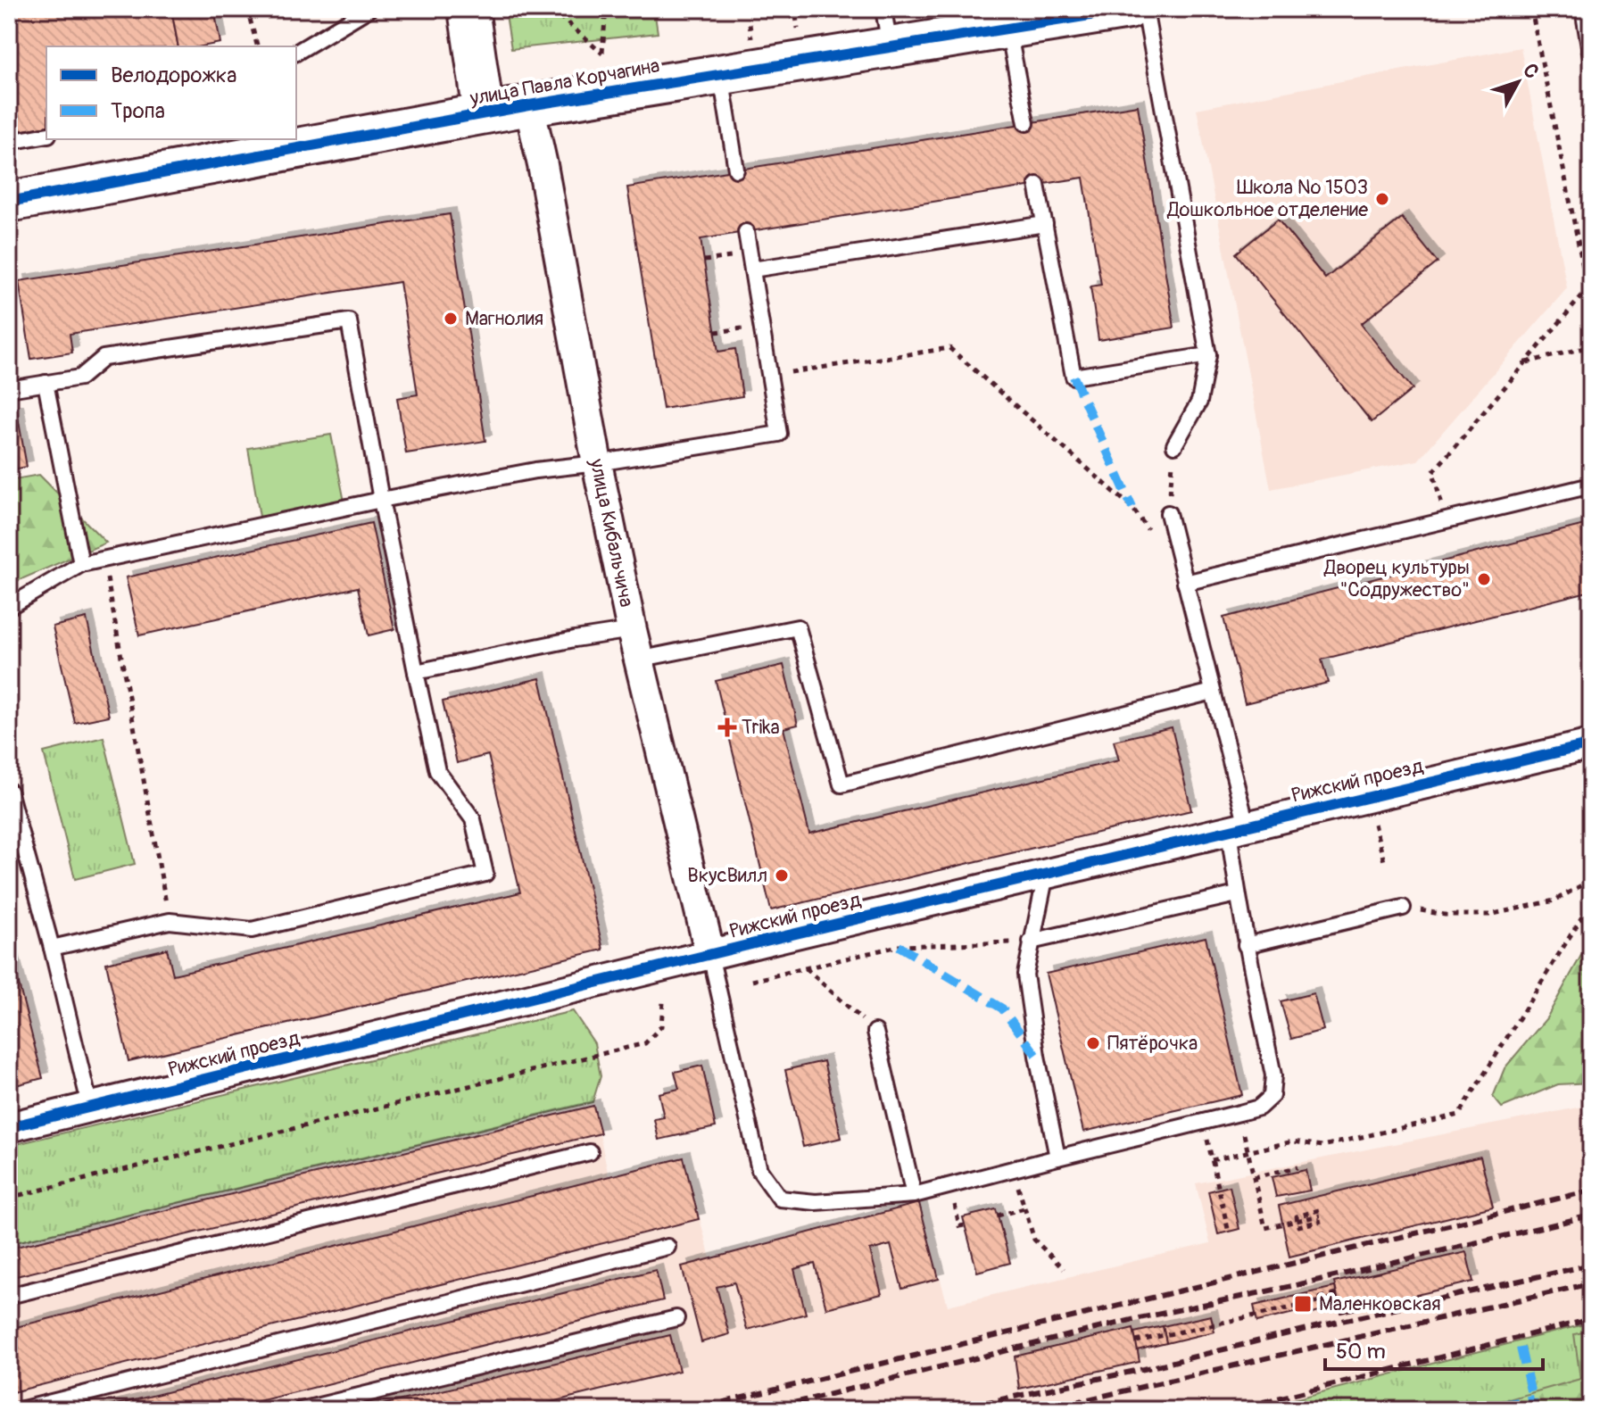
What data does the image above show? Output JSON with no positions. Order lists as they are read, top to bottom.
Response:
{
  "streets": {
    "street": ["улица Павла Корчагина", "улица Кибальчича", "Рижский проезд"]
  },
  "crossings": [
    ["улица Павла Корчагина", "улица Кибальчича"],
    ["улица Кибальчича", "Рижский проезд"]
  ],
  "places": {
    "other": [
      "Школа № 1503 Дошкольное отделение",
      "Магнолия",
      "Дворец культуры \"Содружество\"",
      "ВкусВилл",
      "Пятёрочка"
    ],
    "health": ["Trika"],
    "transit": ["Маленковская"]
  },
  "legend": ["Велодорожка", "Тропа"],
  "scale_bar": "50 m",
  "north": "top right"
}
